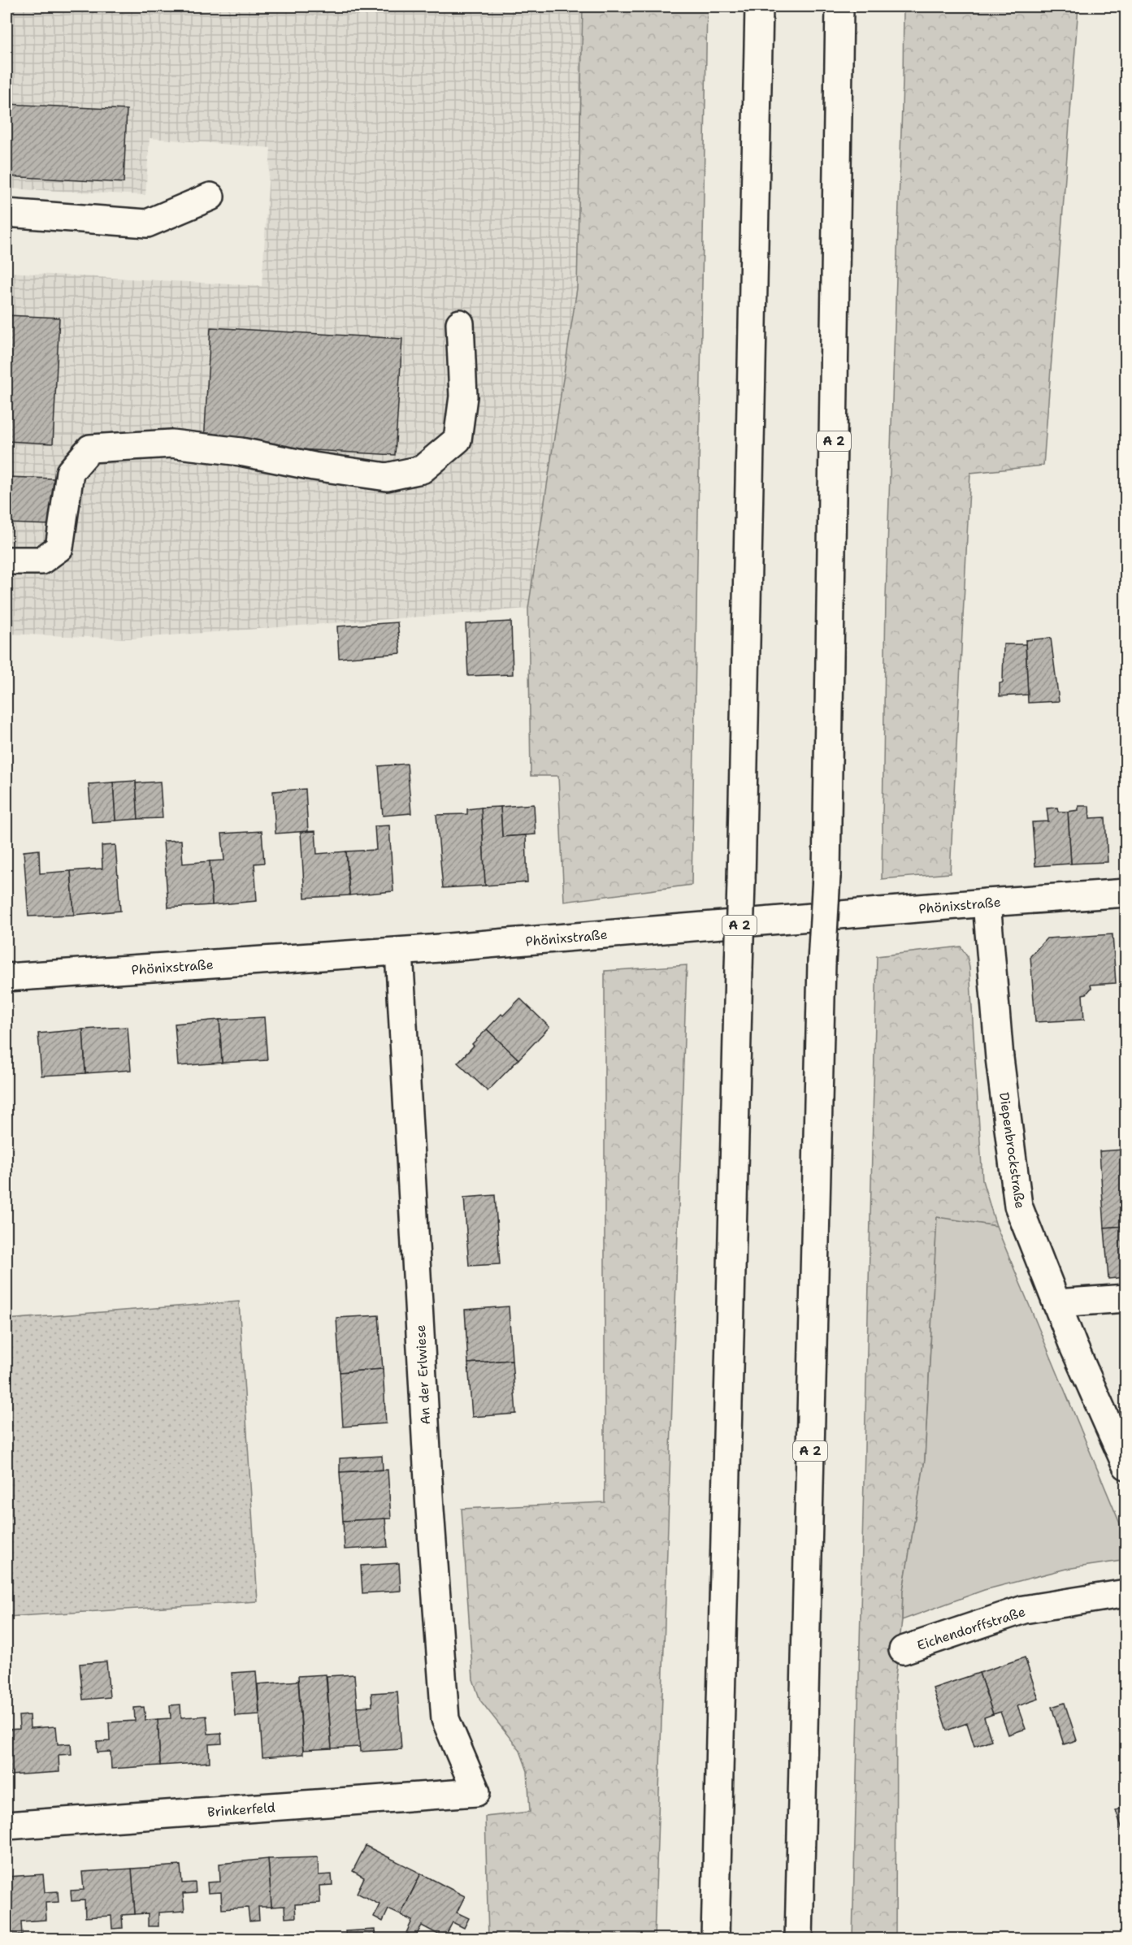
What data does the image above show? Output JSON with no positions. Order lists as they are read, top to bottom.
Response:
{
  "streets": {
    "main road": [
      "A 2",
      "Phönixstraße",
      "Diepenbrockstraße",
      "An der Erlwiese",
      "Eichendorffstraße",
      "Brinkerfeld"
    ]
  },
  "crossings": [
    ["Phönixstraße", "Diepenbrockstraße"],
    ["Phönixstraße", "An der Erlwiese"],
    ["An der Erlwiese", "Brinkerfeld"]
  ]
}
